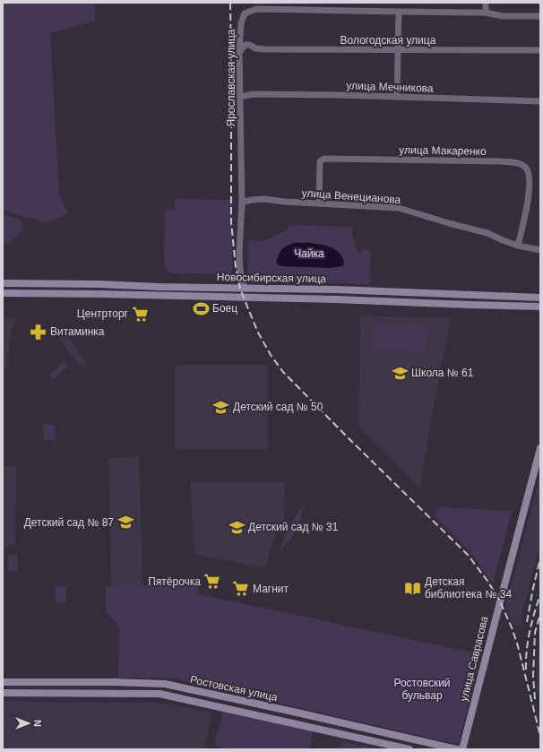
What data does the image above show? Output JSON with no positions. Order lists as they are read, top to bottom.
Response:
{
  "streets": {
    "street": [
      "Вологодская улица",
      "Ярославская улица",
      "улица Мечникова",
      "улица Макаренко",
      "улица Венецианова",
      "Новосибирская улица",
      "улица Саврасова",
      "Ростовская улица"
    ]
  },
  "crossings": [
    ["Вологодская улица", "Ярославская улица"],
    ["Ярославская улица", "улица Мечникова"],
    ["Ярославская улица", "улица Венецианова"],
    ["Ярославская улица", "Новосибирская улица"],
    ["улица Макаренко", "улица Венецианова"]
  ],
  "parks": ["Чайка", "Ростовский бульвар"],
  "places": {
    "sports": ["Боец"],
    "supermarket": ["Центрторг", "Пятёрочка", "Магнит"],
    "pharmacy": ["Витаминка"],
    "school or university": [
      "Школа № 61",
      "Детский сад № 50",
      "Детский сад № 87",
      "Детский сад № 31"
    ],
    "library": ["Детская библиотека № 34"]
  },
  "north": "right"
}
